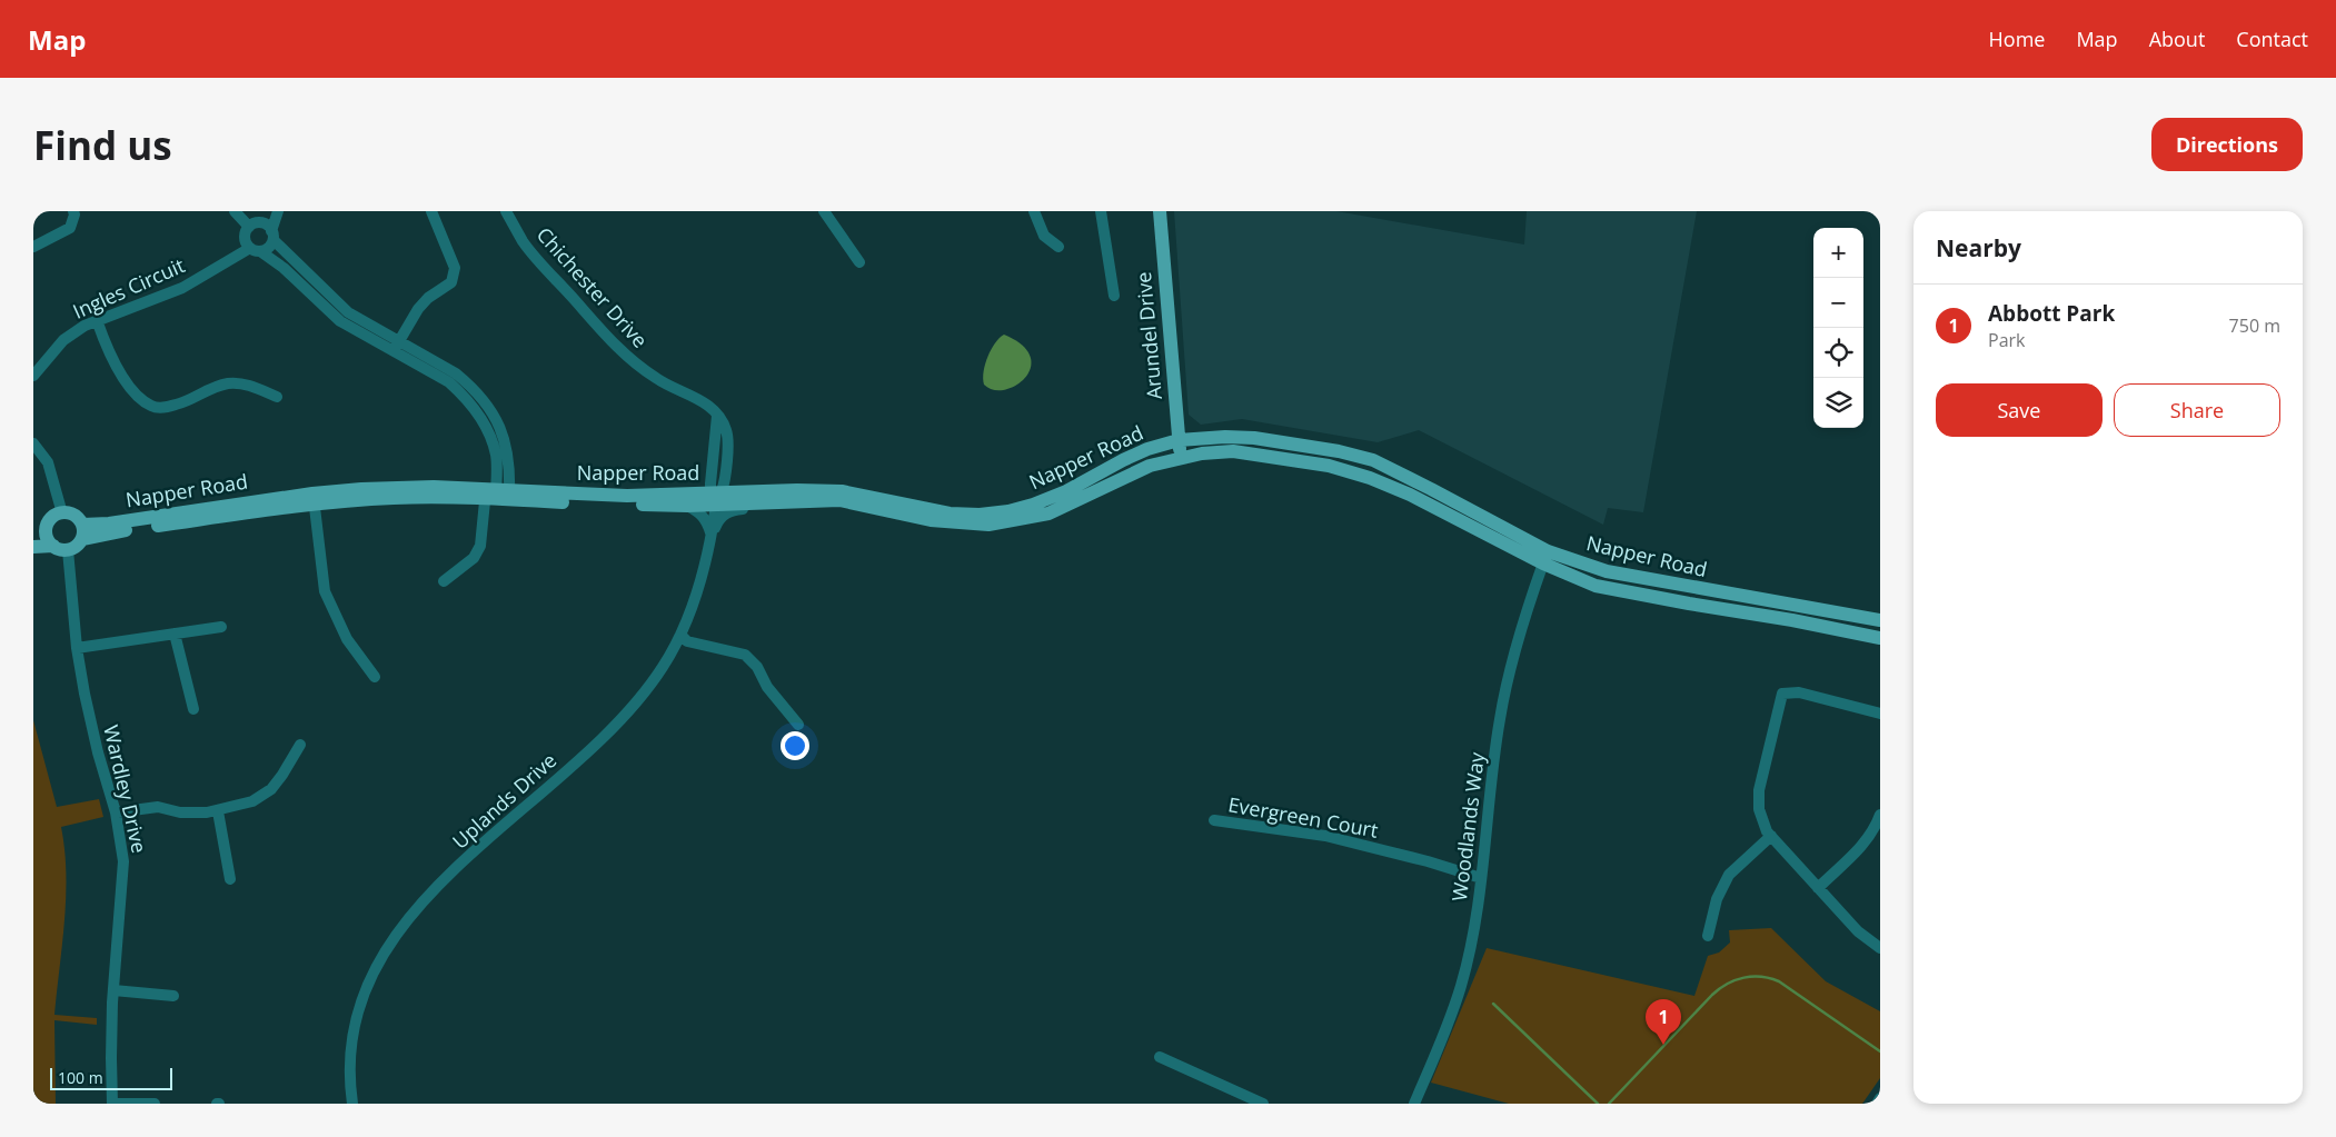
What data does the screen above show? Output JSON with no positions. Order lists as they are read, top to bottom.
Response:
{
  "streets": {
    "main road": ["Arundel Drive", "Napper Road"],
    "street": [
      "Chichester Drive",
      "Ingles Circuit",
      "Wardley Drive",
      "Uplands Drive",
      "Evergreen Court",
      "Woodlands Way"
    ]
  },
  "crossings": [
    ["Chichester Drive", "Napper Road"],
    ["Chichester Drive", "Uplands Drive"],
    ["Arundel Drive", "Napper Road"],
    ["Napper Road", "Wardley Drive"],
    ["Napper Road", "Uplands Drive"],
    ["Napper Road", "Woodlands Way"],
    ["Evergreen Court", "Woodlands Way"]
  ],
  "scale_bar": "100 m",
  "page": {
    "header": "Map",
    "nav": [
      "Home",
      "Map",
      "About",
      "Contact"
    ],
    "buttons": [
      "Directions",
      ["Save", "Share"]
    ],
    "title": "Find us",
    "heading": "Nearby",
    "map_buttons": ["+", "−"],
    "list": [
      {
        "mark": "1",
        "name": "Abbott Park",
        "note": "Park",
        "value": "750 m"
      }
    ],
    "pins": "1",
    "scale": "100 m"
  }
}
